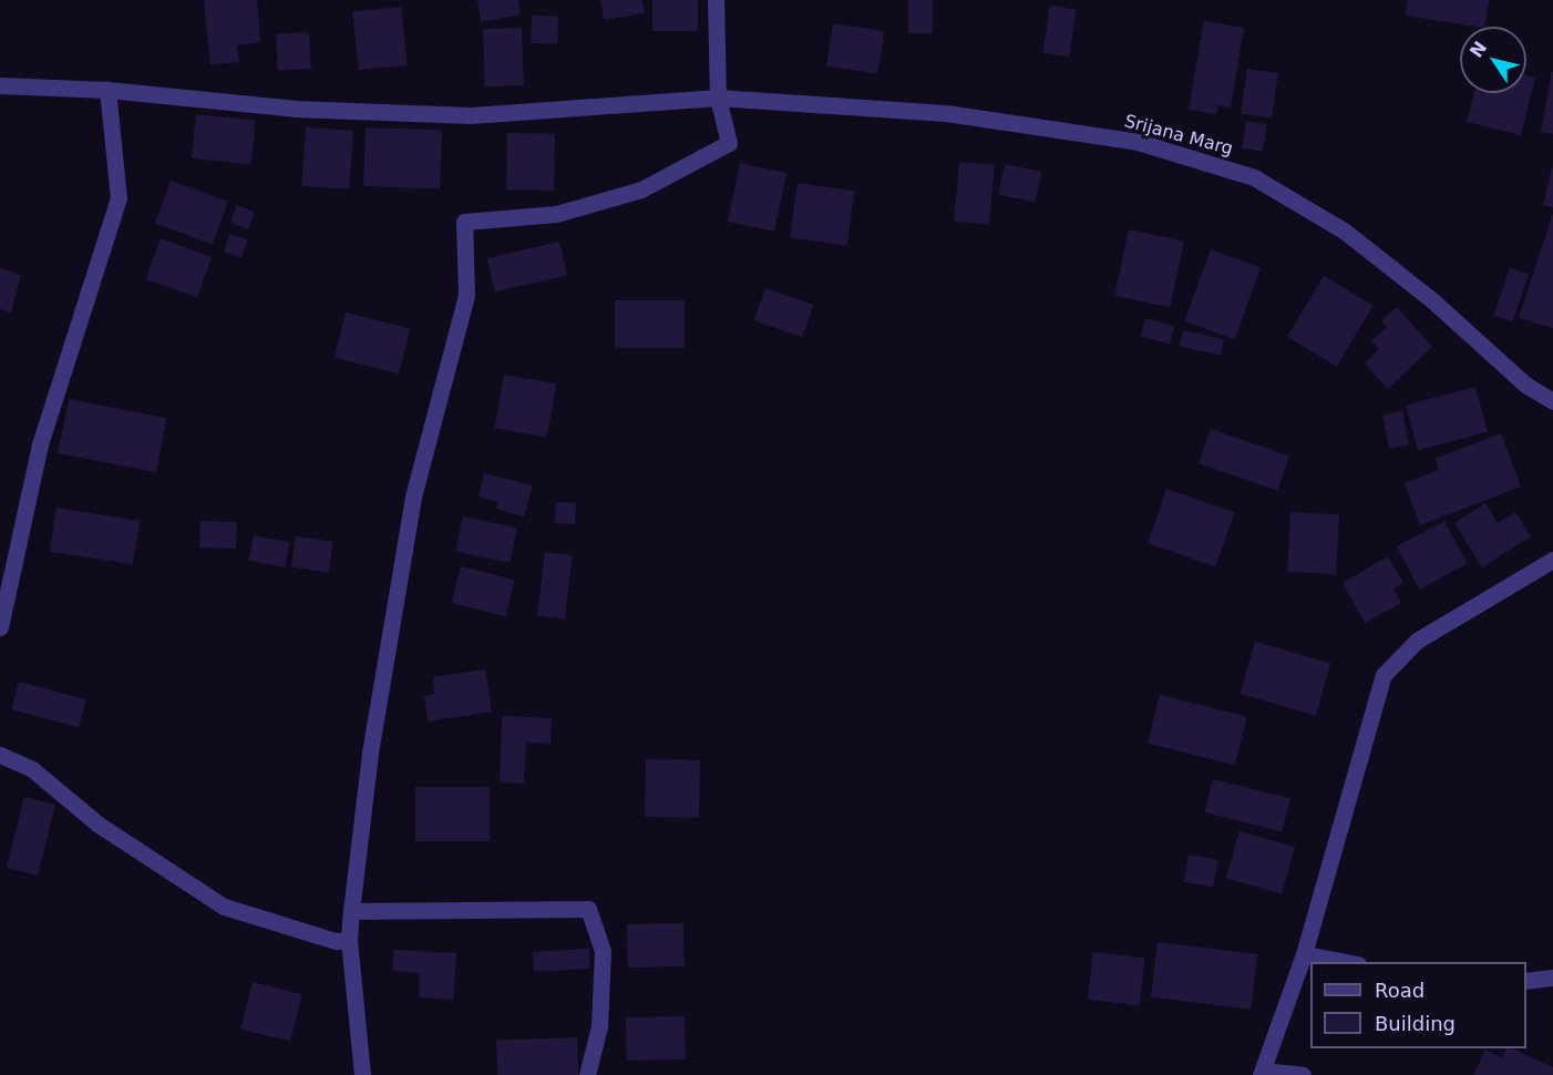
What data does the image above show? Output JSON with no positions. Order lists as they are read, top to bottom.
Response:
{
  "streets": {
    "street": ["Srijana Marg"]
  },
  "legend": ["Road", "Building"],
  "north": "top left"
}
